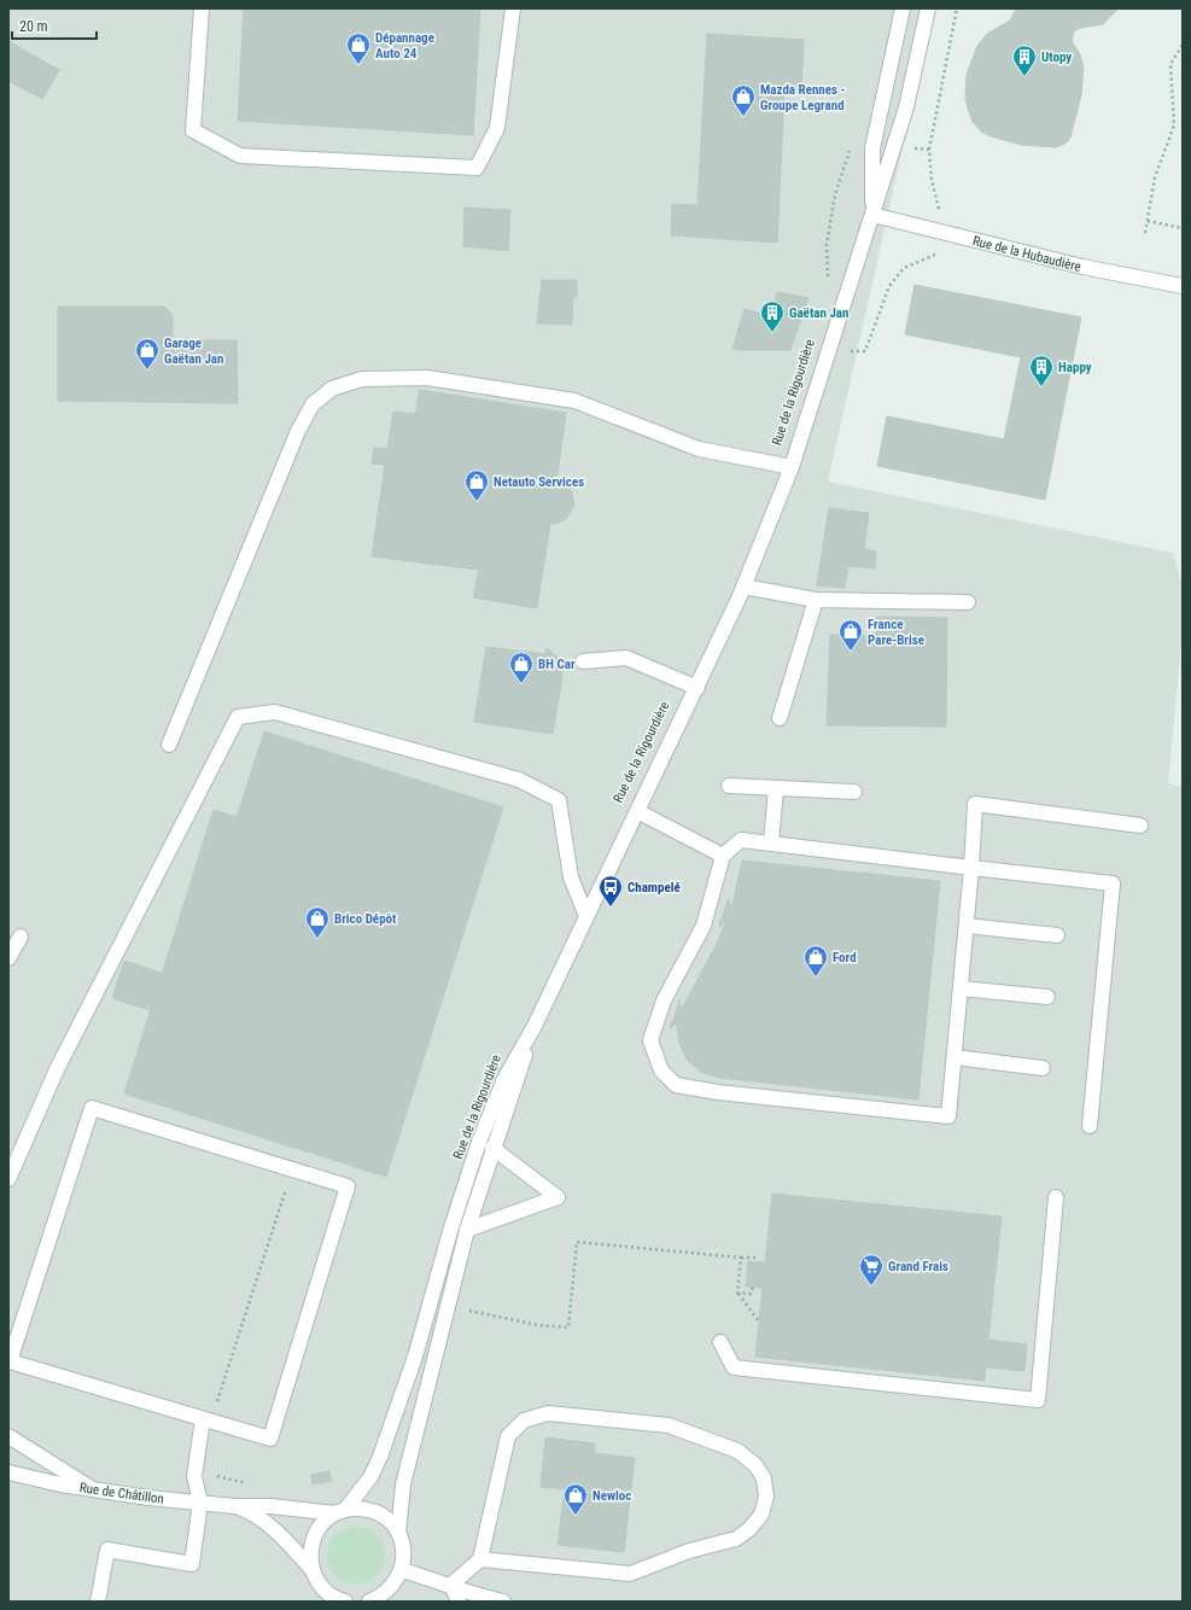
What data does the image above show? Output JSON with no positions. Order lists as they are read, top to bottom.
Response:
{
  "streets": {
    "street": ["Rue de la Hubaudière", "Rue de la Rigourdière", "Rue de Châtillon"]
  },
  "crossings": [
    ["Rue de la Hubaudière", "Rue de la Rigourdière"],
    ["Rue de la Rigourdière", "Rue de Châtillon"]
  ],
  "places": {
    "shop": [
      "Dépannage Auto 24",
      "Mazda Rennes - Groupe Legrand",
      "Garage Gaëtan Jan",
      "Netauto Services",
      "France Pare-Brise",
      "BH Car",
      "Brico Dépôt",
      "Ford",
      "Newloc"
    ],
    "building": ["Utopy", "Gaëtan Jan", "Happy"],
    "bus stop": ["Champelé"],
    "supermarket": ["Grand Frais"]
  },
  "scale_bar": "20 m"
}
